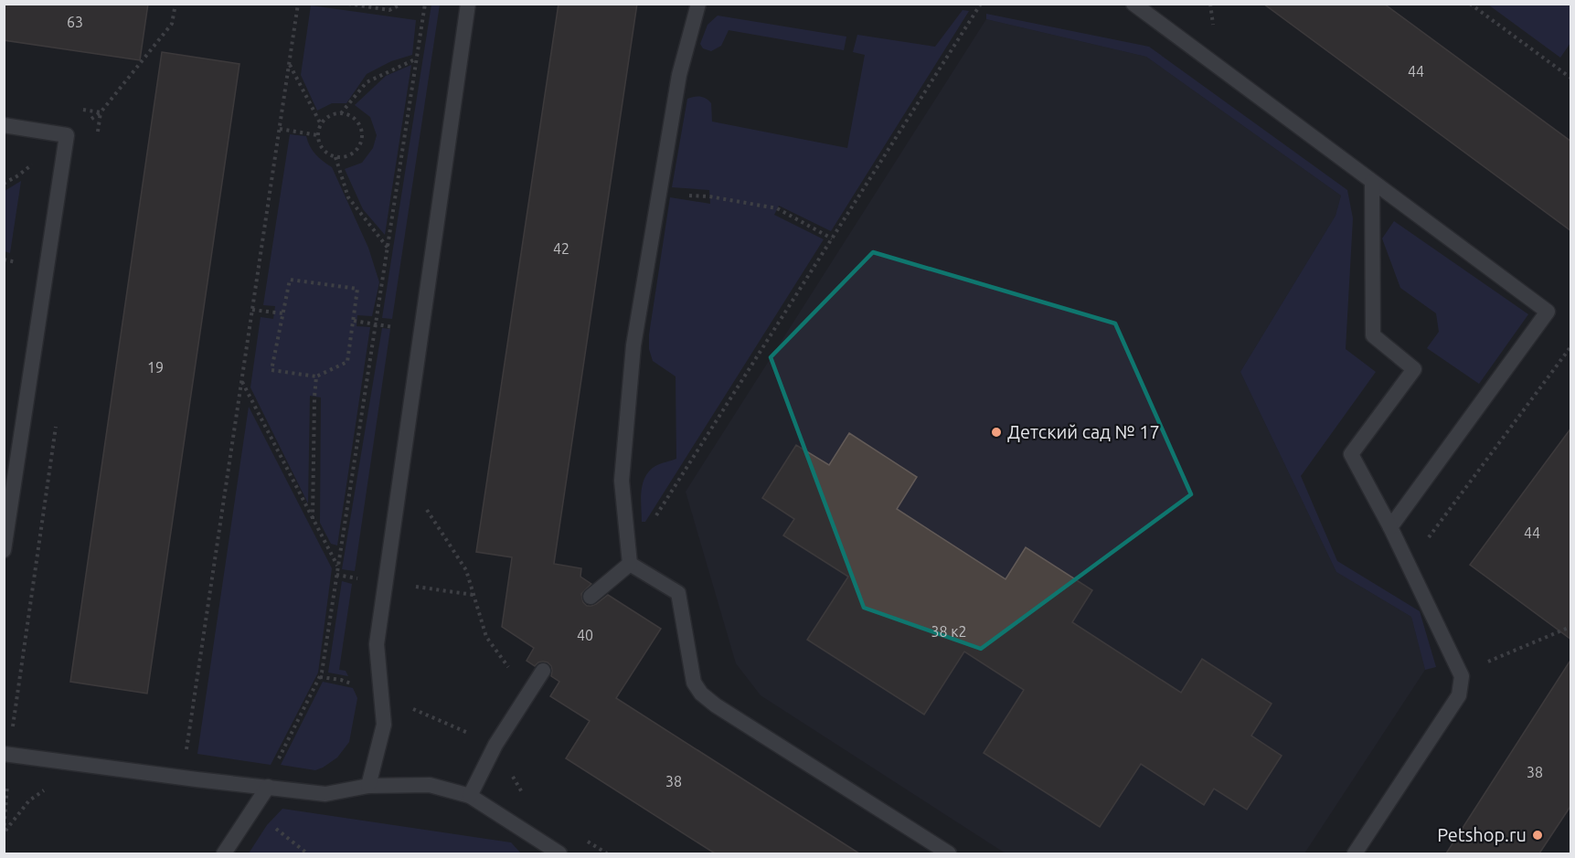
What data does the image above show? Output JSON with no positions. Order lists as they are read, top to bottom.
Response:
{
  "places": ["Детский сад № 17", "Petshop.ru"],
  "house_numbers": [
    "63",
    "44",
    "42",
    "19",
    "44",
    "38 к2",
    "40",
    "38",
    "38"
  ]
}
